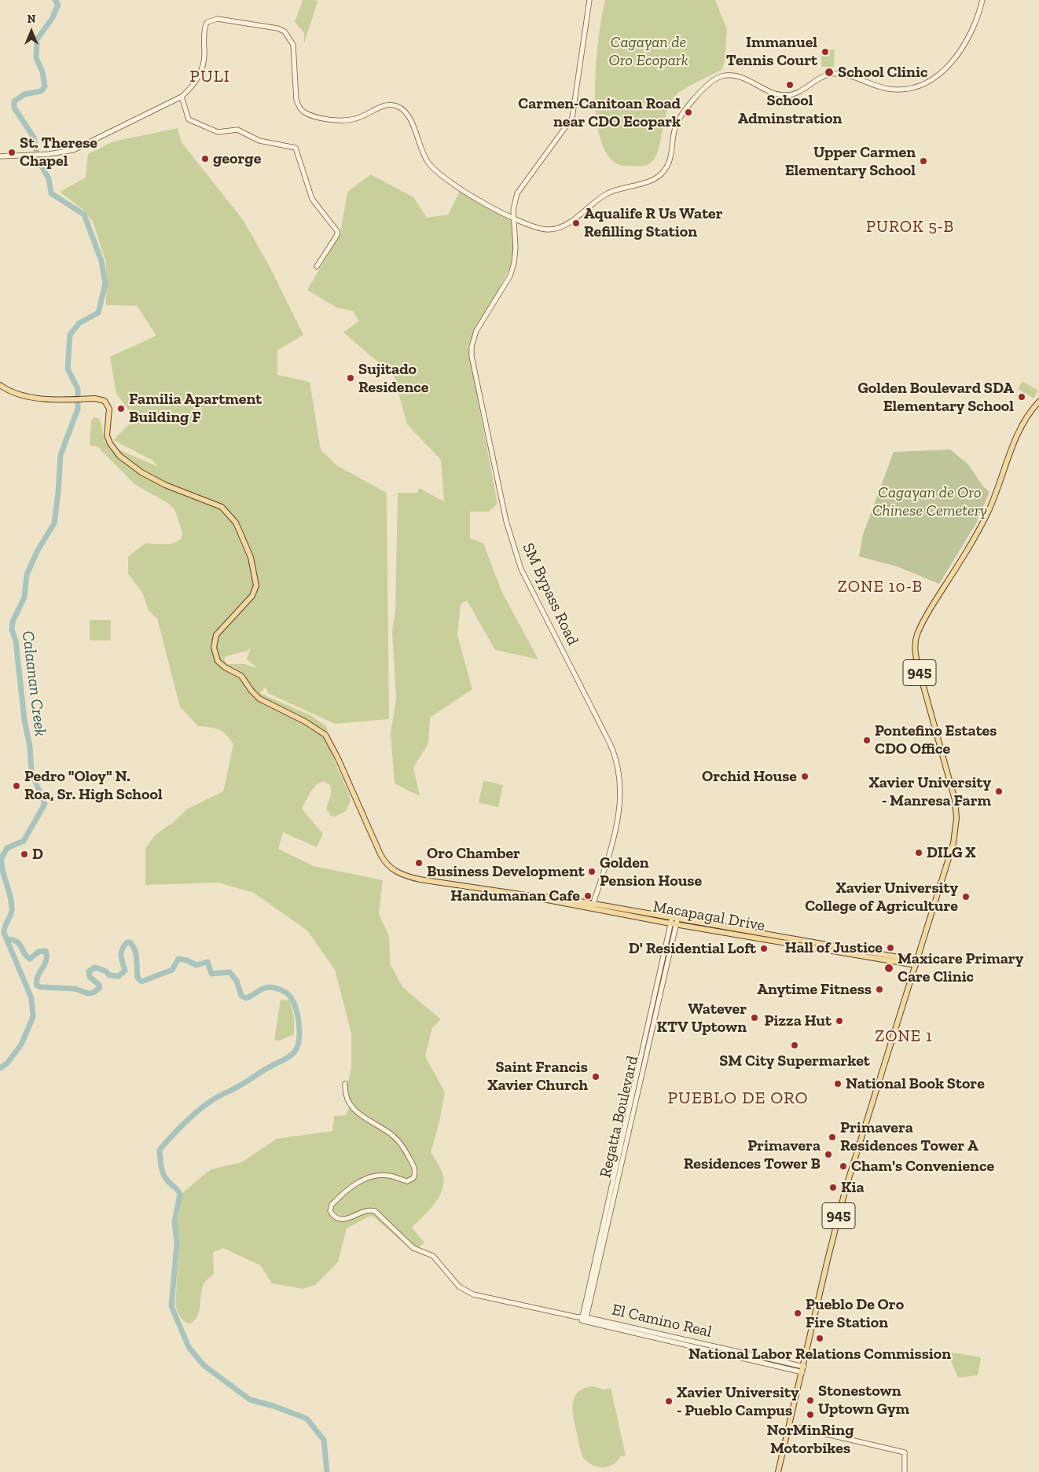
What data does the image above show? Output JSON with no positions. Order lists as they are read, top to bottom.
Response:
{
  "streets": {
    "main road": ["945", "Macapagal Drive"],
    "street": ["SM Bypass Road", "Regatta Boulevard", "El Camino Real"]
  },
  "crossings": [
    ["SM Bypass Road", "Macapagal Drive"],
    ["945", "Macapagal Drive"],
    ["945", "El Camino Real"],
    ["Macapagal Drive", "Regatta Boulevard"],
    ["Regatta Boulevard", "El Camino Real"]
  ],
  "districts": [
    "PULI",
    "PUROK 5-B",
    "ZONE 10-B",
    "ZONE 1",
    "PUEBLO DE ORO"
  ],
  "water": ["Calaanan Creek"],
  "parks": ["Cagayan de Oro Ecopark", "Cagayan de Oro Chinese Cemetery"],
  "places": [
    "Immanuel Tennis Court",
    "School Clinic",
    "School Adminstration",
    "Carmen-Canitoan Road near CDO Ecopark",
    "St. Therese Chapel",
    "george",
    "Upper Carmen Elementary School",
    "Aqualife R Us Water Refilling Station",
    "Sujitado Residence",
    "Golden Boulevard SDA Elementary School",
    "Familia Apartment Building F",
    "Pontefino Estates CDO Office",
    "Orchid House",
    "Pedro \"Oloy\" N. Roa, Sr. High School",
    "Xavier University - Manresa Farm",
    "DILG X",
    "D",
    "Oro Chamber Business Development",
    "Golden Pension House",
    "Handumanan Cafe",
    "Xavier University College of Agriculture",
    "Hall of Justice",
    "D' Residential Loft",
    "Maxicare Primary Care Clinic",
    "Anytime Fitness",
    "Watever KTV Uptown",
    "Pizza Hut",
    "SM City Supermarket",
    "Saint Francis Xavier Church",
    "National Book Store",
    "Primavera Residences Tower A",
    "Primavera Residences Tower B",
    "Cham's Convenience",
    "Kia",
    "Pueblo De Oro Fire Station",
    "National Labor Relations Commission",
    "Stonestown Uptown Gym",
    "Xavier University - Pueblo Campus",
    "NorMinRing Motorbikes"
  ],
  "north": "top"
}
